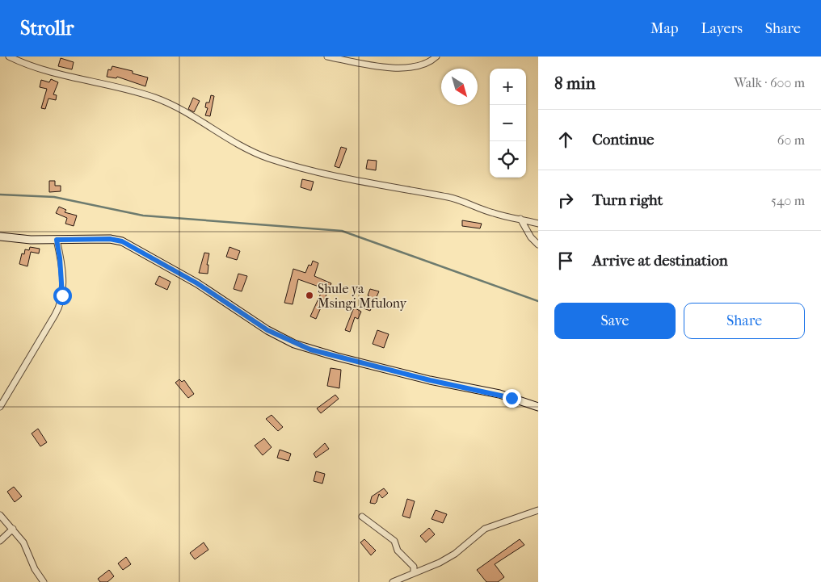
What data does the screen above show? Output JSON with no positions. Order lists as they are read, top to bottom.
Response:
{
  "places": ["Shule ya Msingi Mfulony"],
  "north": "bottom right",
  "page": {
    "header": "Strollr",
    "nav": ["Map", "Layers", "Share"],
    "heading": ["8 min", "Walk · 600 m"],
    "map_buttons": ["+", "−"],
    "list": [
      ["Continue", "60 m"],
      ["Turn right", "540 m"],
      "Arrive at destination"
    ],
    "buttons": ["Save", "Share"]
  }
}
